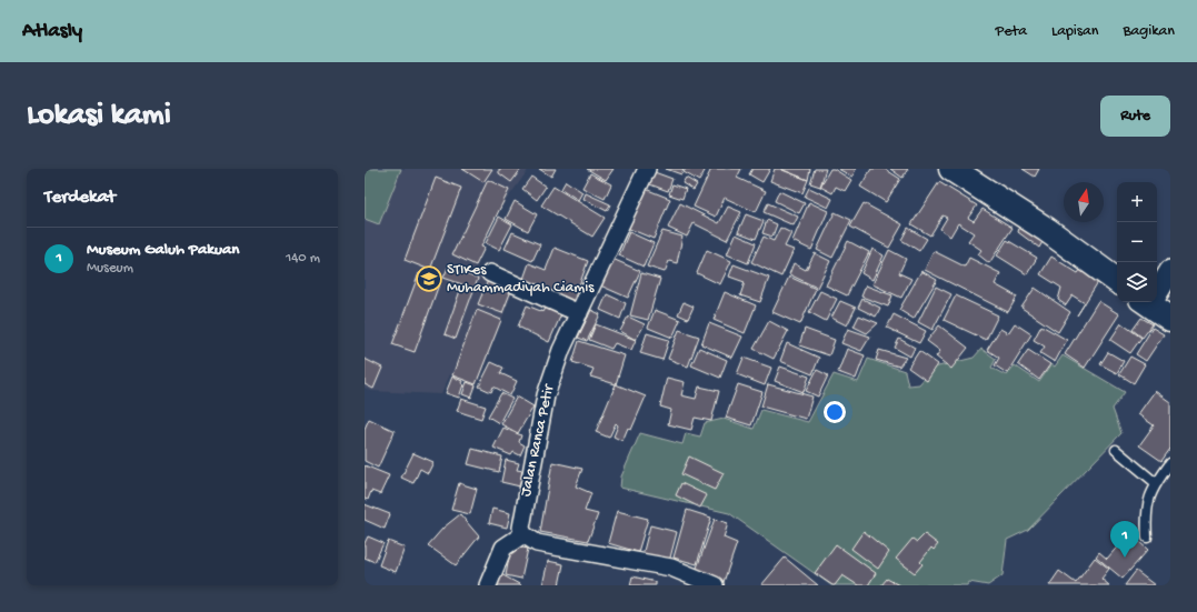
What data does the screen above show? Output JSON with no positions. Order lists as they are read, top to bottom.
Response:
{
  "streets": {
    "street": ["Jalan Ranca Petir"]
  },
  "places": {
    "school or university": ["STIKes Muhammadiyah Ciamis"]
  },
  "north": "top",
  "page": {
    "header": "Atlasly",
    "nav": ["Peta", "Lapisan", "Bagikan"],
    "buttons": "Rute",
    "title": "Lokasi kami",
    "heading": "Terdekat",
    "map_buttons": ["+", "−"],
    "list": [
      {
        "mark": "1",
        "name": "Museum Galuh Pakuan",
        "note": "Museum",
        "value": "140 m"
      }
    ],
    "pins": "1"
  }
}
